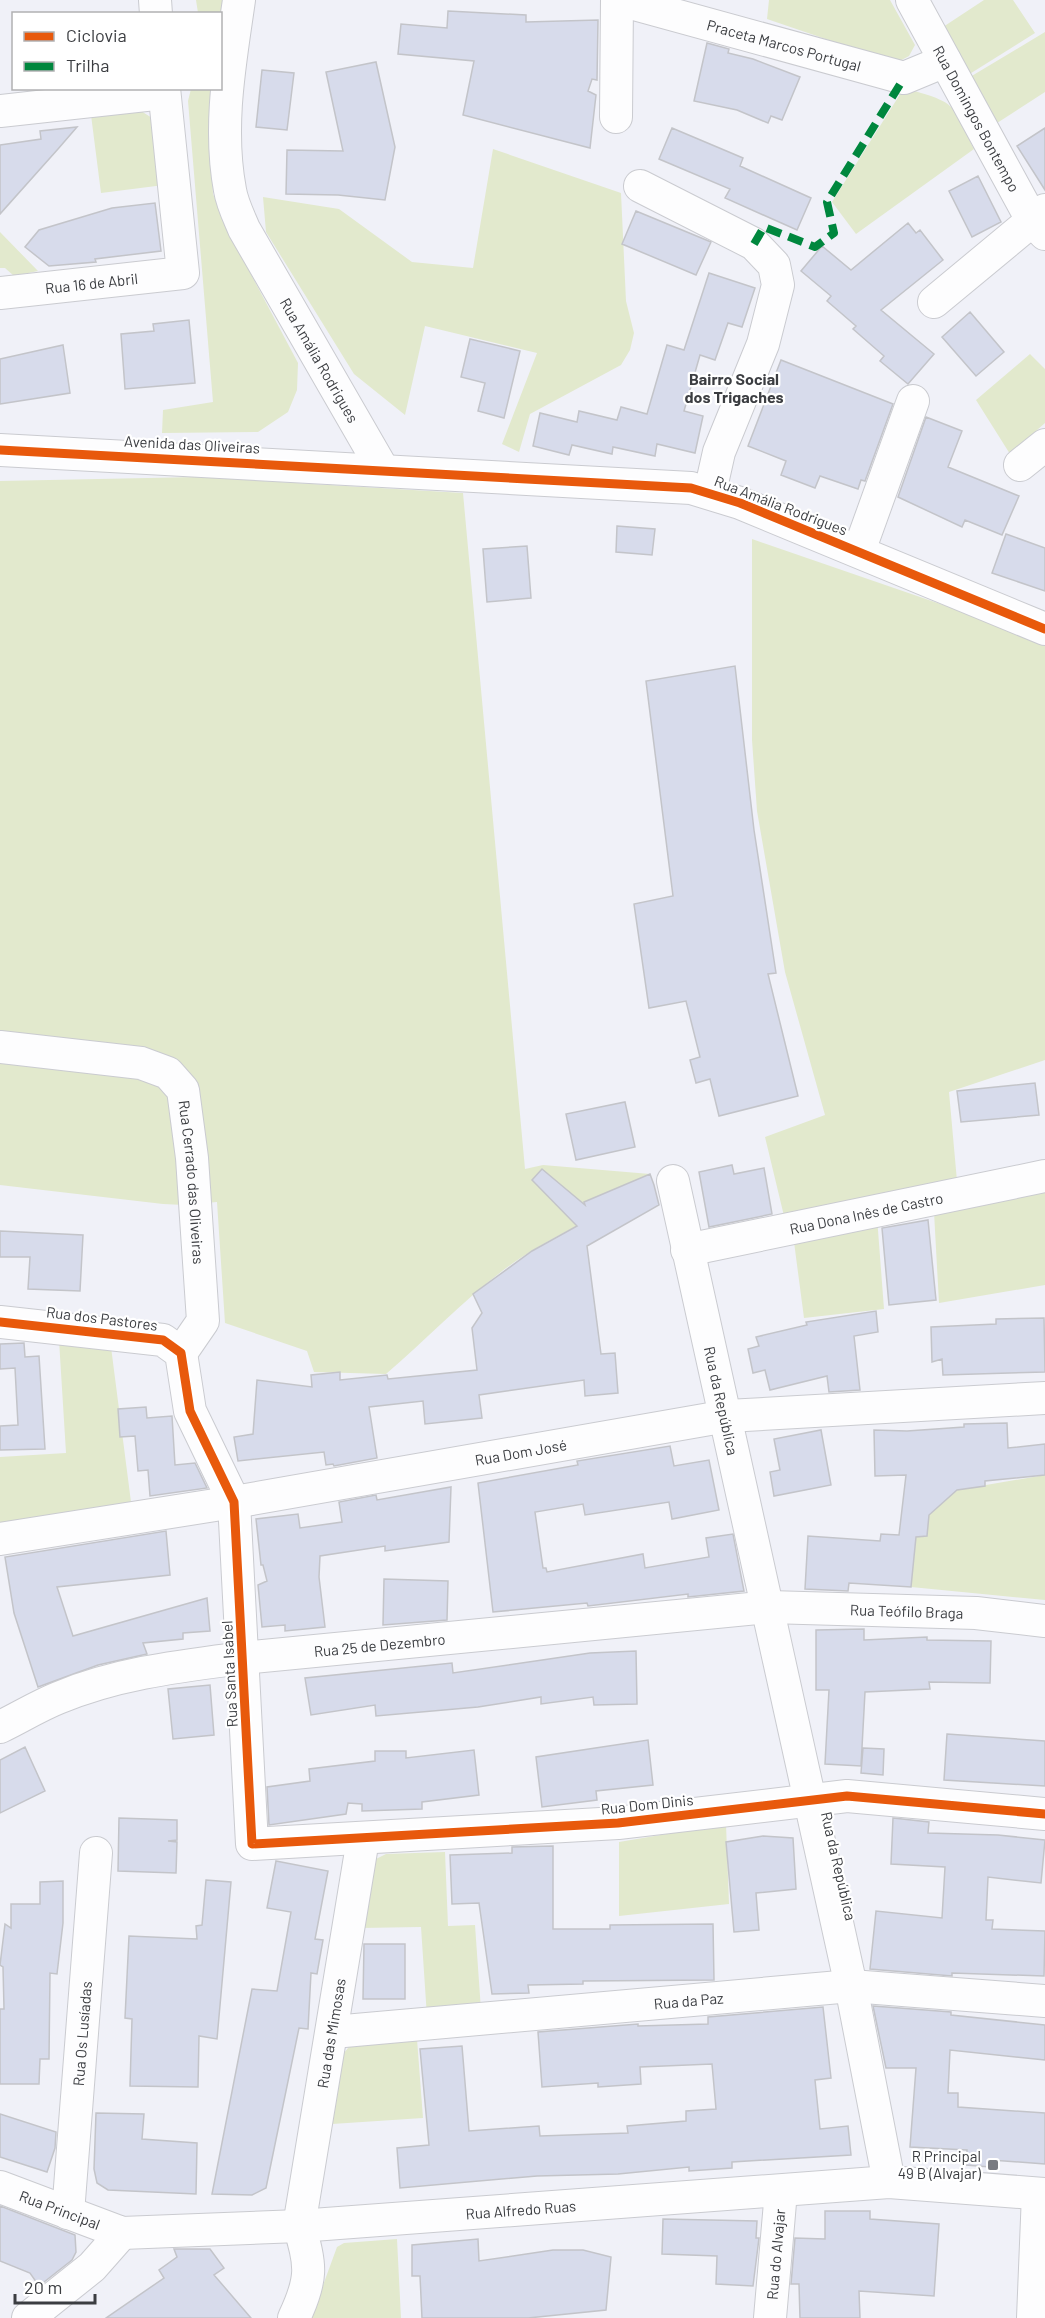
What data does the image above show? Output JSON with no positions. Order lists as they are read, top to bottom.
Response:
{
  "streets": {
    "street": [
      "Praceta Marcos Portugal",
      "Rua Domingos Bontempo",
      "Rua 16 de Abril",
      "Rua Amália Rodrigues",
      "Avenida das Oliveiras",
      "Rua Cerrado das Oliveiras",
      "Rua Dona Inês de Castro",
      "Rua dos Pastores",
      "Rua da República",
      "Rua Dom José",
      "Rua Teófilo Braga",
      "Rua 25 de Dezembro",
      "Rua Santa Isabel",
      "Rua Dom Dinis",
      "Rua da Paz",
      "Rua Os Lusíadas",
      "Rua das Mimosas",
      "Rua Principal",
      "Rua Alfredo Ruas",
      "Rua do Alvajar"
    ]
  },
  "crossings": [
    ["Praceta Marcos Portugal", "Rua Domingos Bontempo"],
    ["Rua Amália Rodrigues", "Avenida das Oliveiras"],
    ["Rua Cerrado das Oliveiras", "Rua dos Pastores"],
    ["Rua Dona Inês de Castro", "Rua da República"],
    ["Rua da República", "Rua Dom José"],
    ["Rua da República", "Rua Teófilo Braga"],
    ["Rua da República", "Rua 25 de Dezembro"],
    ["Rua da República", "Rua Dom Dinis"],
    ["Rua da República", "Rua da Paz"],
    ["Rua da República", "Rua Alfredo Ruas"],
    ["Rua Dom José", "Rua Santa Isabel"],
    ["Rua Teófilo Braga", "Rua 25 de Dezembro"],
    ["Rua 25 de Dezembro", "Rua Santa Isabel"],
    ["Rua Santa Isabel", "Rua Dom Dinis"],
    ["Rua Dom Dinis", "Rua das Mimosas"],
    ["Rua da Paz", "Rua das Mimosas"],
    ["Rua Os Lusíadas", "Rua Principal"],
    ["Rua das Mimosas", "Rua Alfredo Ruas"],
    ["Rua Principal", "Rua Alfredo Ruas"],
    ["Rua Alfredo Ruas", "Rua do Alvajar"]
  ],
  "districts": ["Bairro Social dos Trigaches"],
  "places": {
    "transit": ["R Principal 49 B (Alvajar)"]
  },
  "legend": ["Ciclovia", "Trilha"],
  "scale_bar": "20 m"
}
